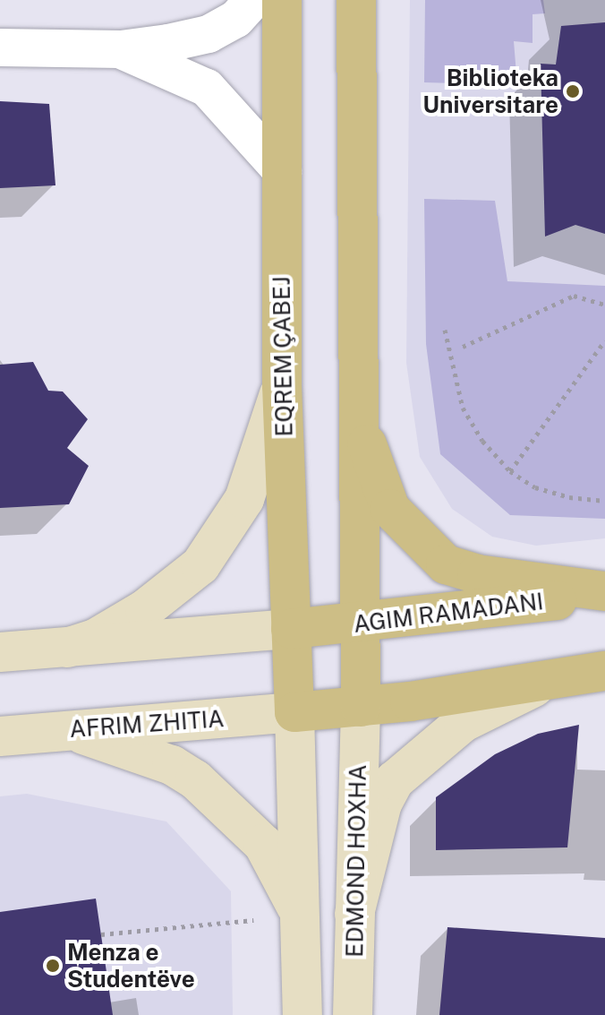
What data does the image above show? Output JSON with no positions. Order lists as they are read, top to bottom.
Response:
{
  "streets": {
    "main road": [
      "EQREM ÇABEJ",
      "AGIM RAMADANI",
      "AFRIM ZHITIA",
      "EDMOND HOXHA"
    ]
  },
  "crossings": [
    ["EQREM ÇABEJ", "AGIM RAMADANI"],
    ["EQREM ÇABEJ", "AFRIM ZHITIA"]
  ],
  "places": ["Biblioteka Universitare", "Menza e Studentëve"]
}
